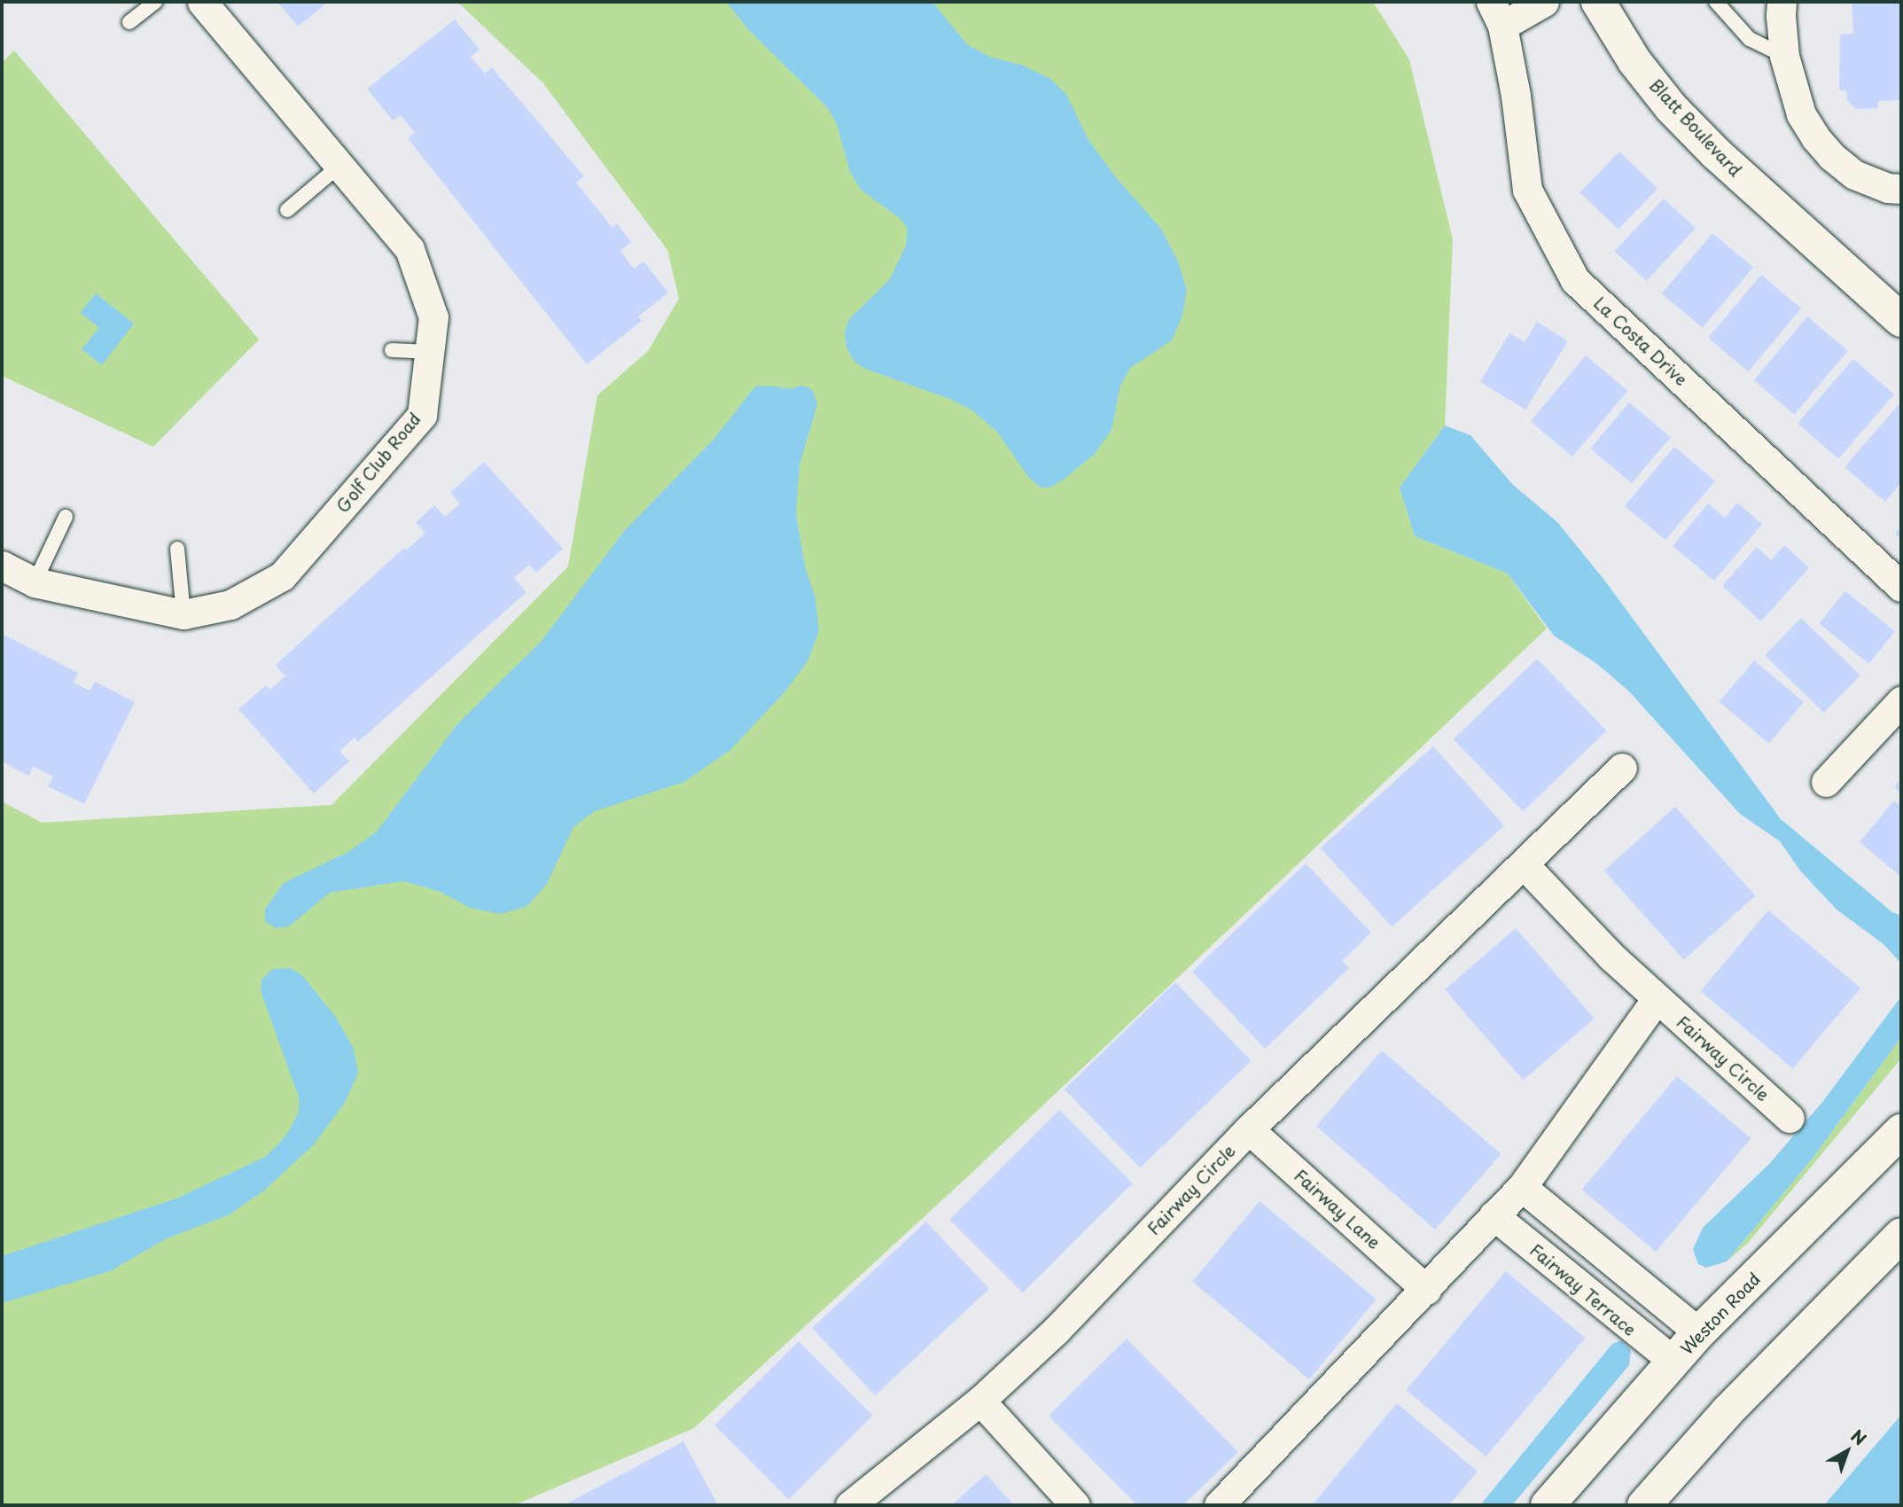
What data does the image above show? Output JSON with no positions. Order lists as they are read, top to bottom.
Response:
{
  "streets": {
    "main road": ["Blatt Boulevard", "Weston Road"],
    "street": [
      "La Costa Drive",
      "Golf Club Road",
      "Fairway Circle",
      "Fairway Lane",
      "Fairway Terrace"
    ]
  },
  "crossings": [
    ["Fairway Circle", "Fairway Lane"],
    ["Fairway Terrace", "Weston Road"]
  ],
  "north": "top right"
}
